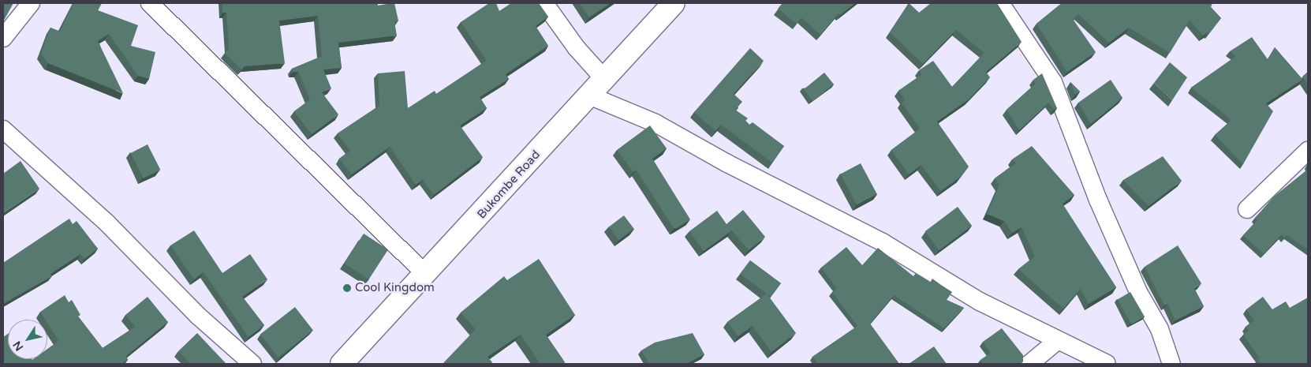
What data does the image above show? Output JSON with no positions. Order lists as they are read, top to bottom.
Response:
{
  "streets": {
    "main road": ["Bukombe Road"]
  },
  "places": ["Cool Kingdom"],
  "north": "bottom left"
}
